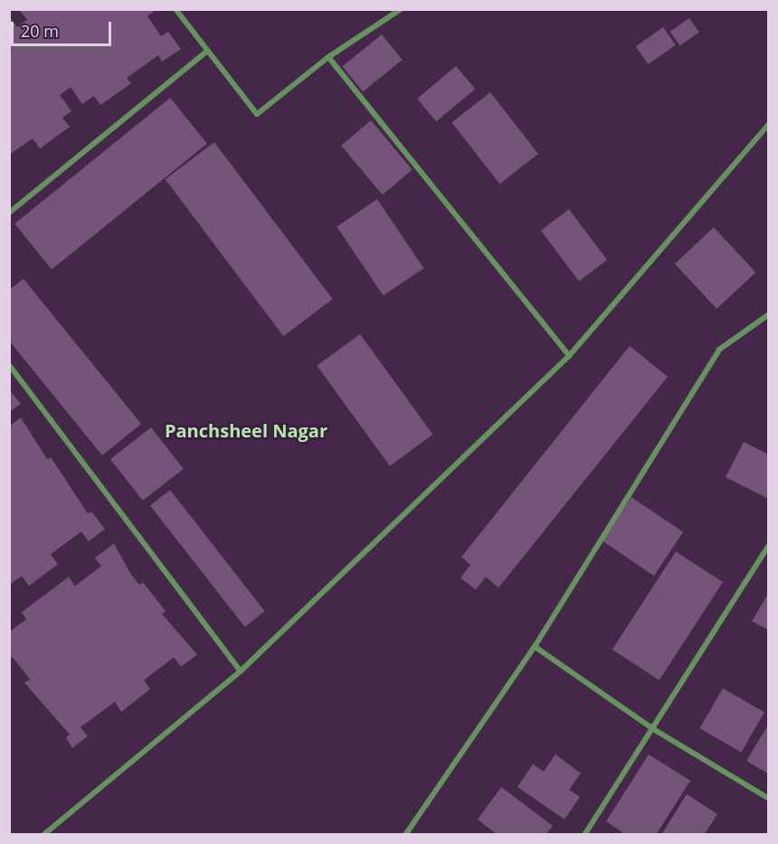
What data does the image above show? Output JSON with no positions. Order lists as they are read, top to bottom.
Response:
{
  "districts": ["Panchsheel Nagar"],
  "scale_bar": "20 m"
}
